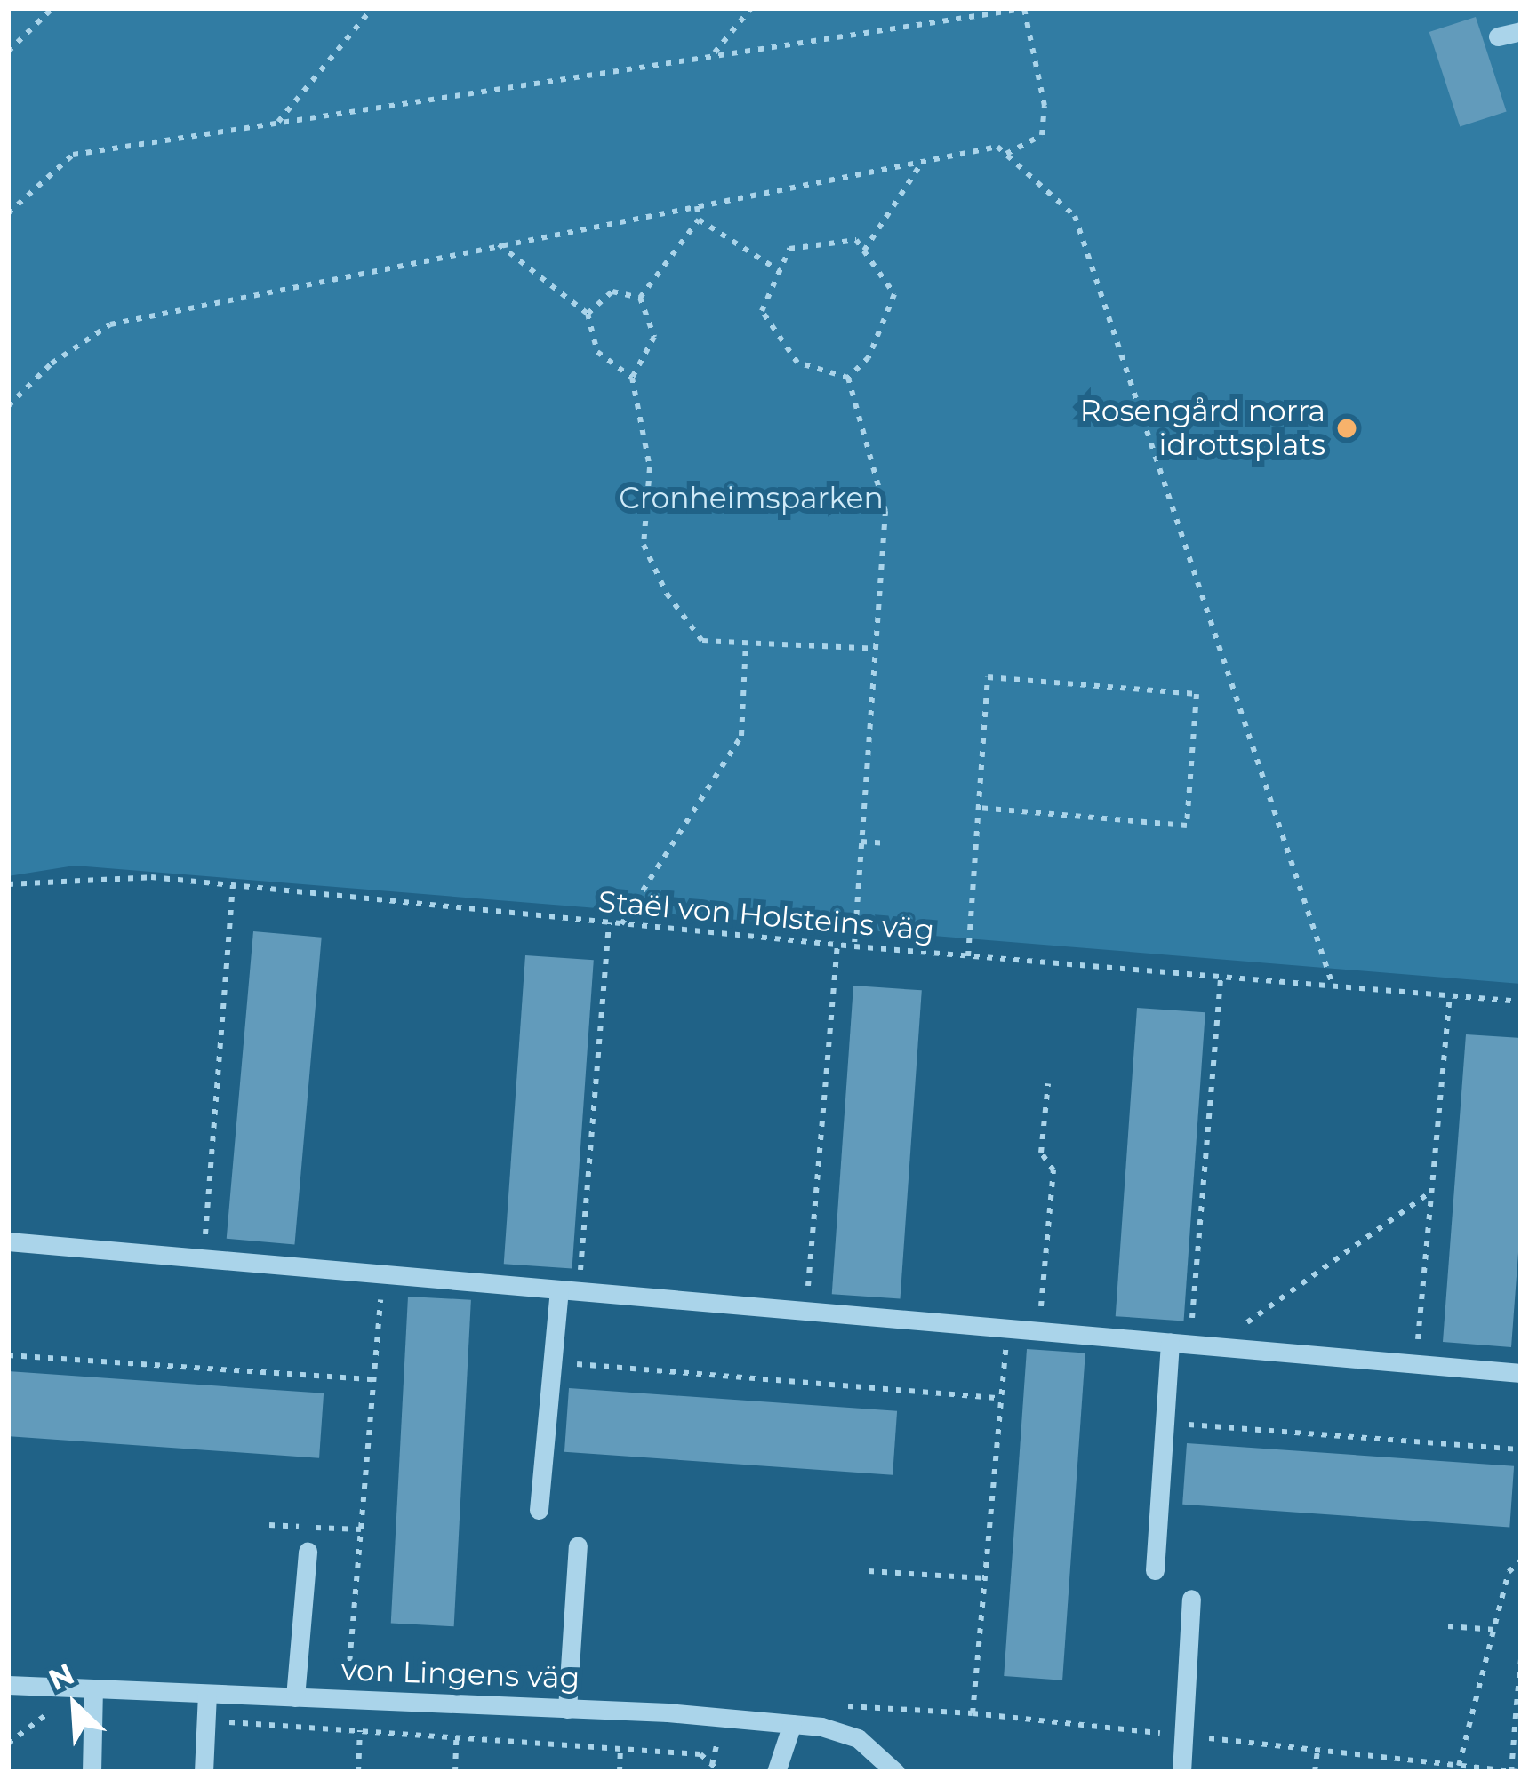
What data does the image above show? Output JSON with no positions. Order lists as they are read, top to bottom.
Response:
{
  "streets": {
    "street": ["von Lingens väg"],
    "path": ["Staël von Holsteins väg"]
  },
  "parks": ["Cronheimsparken"],
  "places": ["Rosengård norra idrottsplats"],
  "north": "top left"
}
